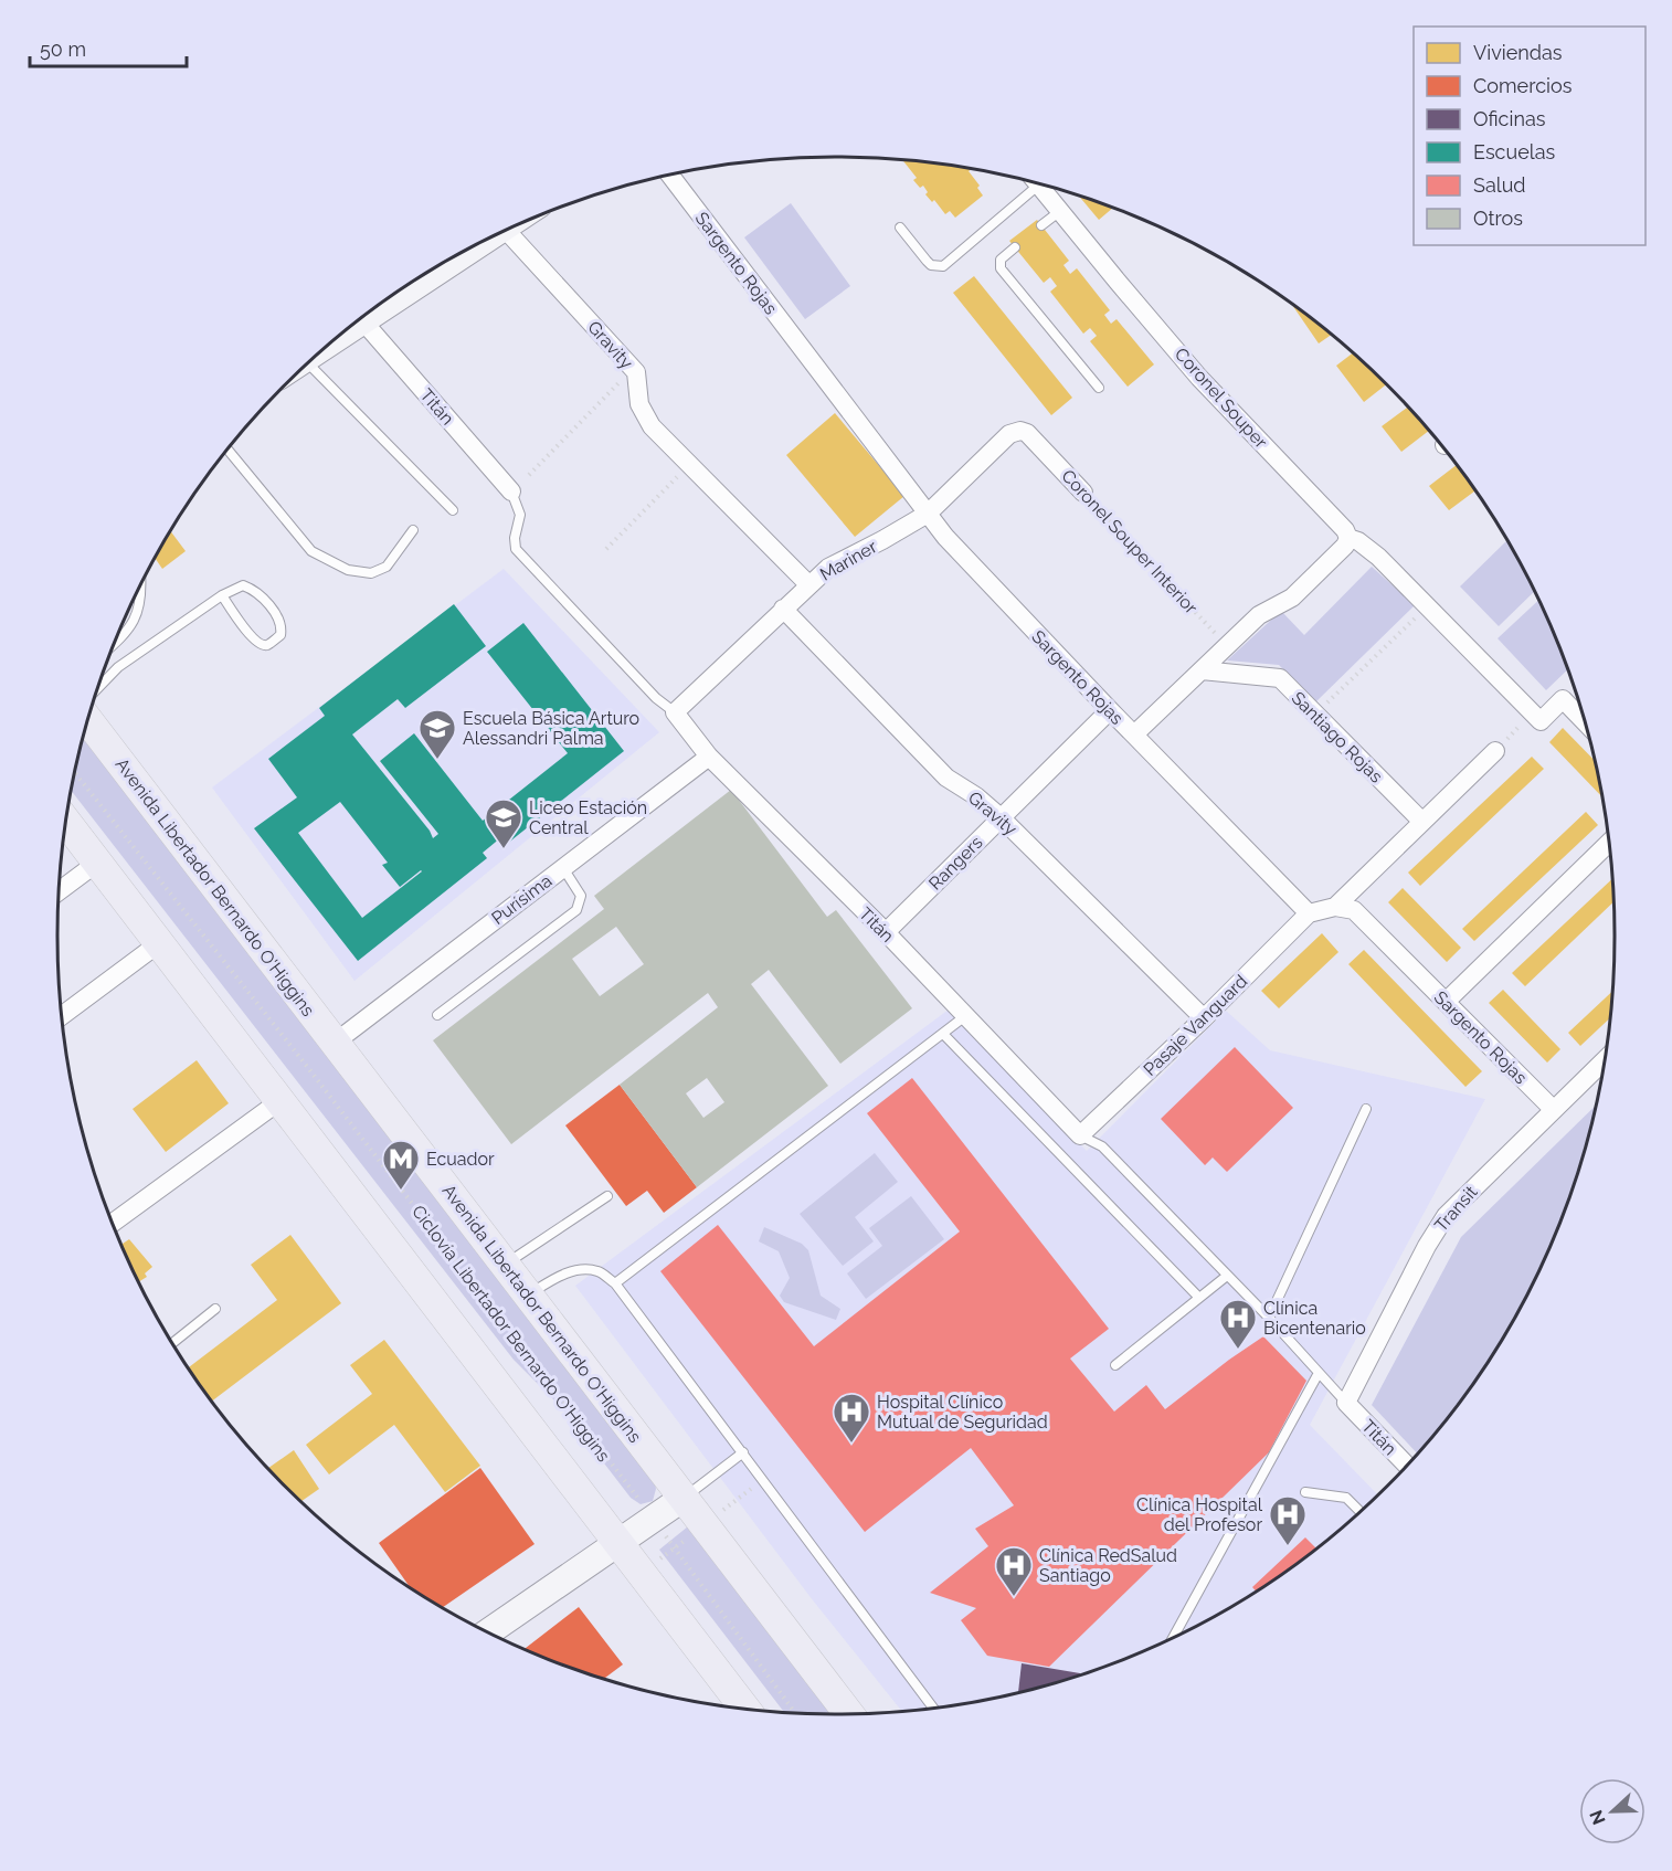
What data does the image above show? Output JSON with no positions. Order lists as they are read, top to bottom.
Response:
{
  "streets": {
    "main road": ["Avenida Libertador Bernardo O'Higgins"],
    "street": [
      "Sargento Rojas",
      "Gravity",
      "Coronel Souper",
      "Titán",
      "Coronel Souper Interior",
      "Mariner",
      "Santiago Rojas",
      "Rangers",
      "Purísima",
      "Pasaje Vanguard",
      "Transit"
    ],
    "path": ["Ciclovía Libertador Bernardo O'Higgins"]
  },
  "crossings": [
    ["Sargento Rojas", "Mariner"],
    ["Sargento Rojas", "Rangers"],
    ["Sargento Rojas", "Pasaje Vanguard"],
    ["Sargento Rojas", "Transit"],
    ["Gravity", "Mariner"],
    ["Gravity", "Rangers"],
    ["Gravity", "Pasaje Vanguard"],
    ["Titán", "Mariner"],
    ["Titán", "Rangers"],
    ["Titán", "Purísima"],
    ["Titán", "Pasaje Vanguard"],
    ["Titán", "Transit"],
    ["Coronel Souper Interior", "Mariner"],
    ["Avenida Libertador Bernardo O'Higgins", "Purísima"]
  ],
  "places": {
    "school or university": ["Escuela Básica Arturo Alessandri Palma", "Liceo Estación Central"],
    "metro station": ["Ecuador"],
    "hospital": [
      "Clínica Bicentenario",
      "Hospital Clínico Mutual de Seguridad",
      "Clínica Hospital del Profesor",
      "Clínica RedSalud Santiago"
    ]
  },
  "legend": [
    "Viviendas",
    "Comercios",
    "Oficinas",
    "Escuelas",
    "Salud",
    "Otros"
  ],
  "scale_bar": "50 m",
  "north": "left"
}
